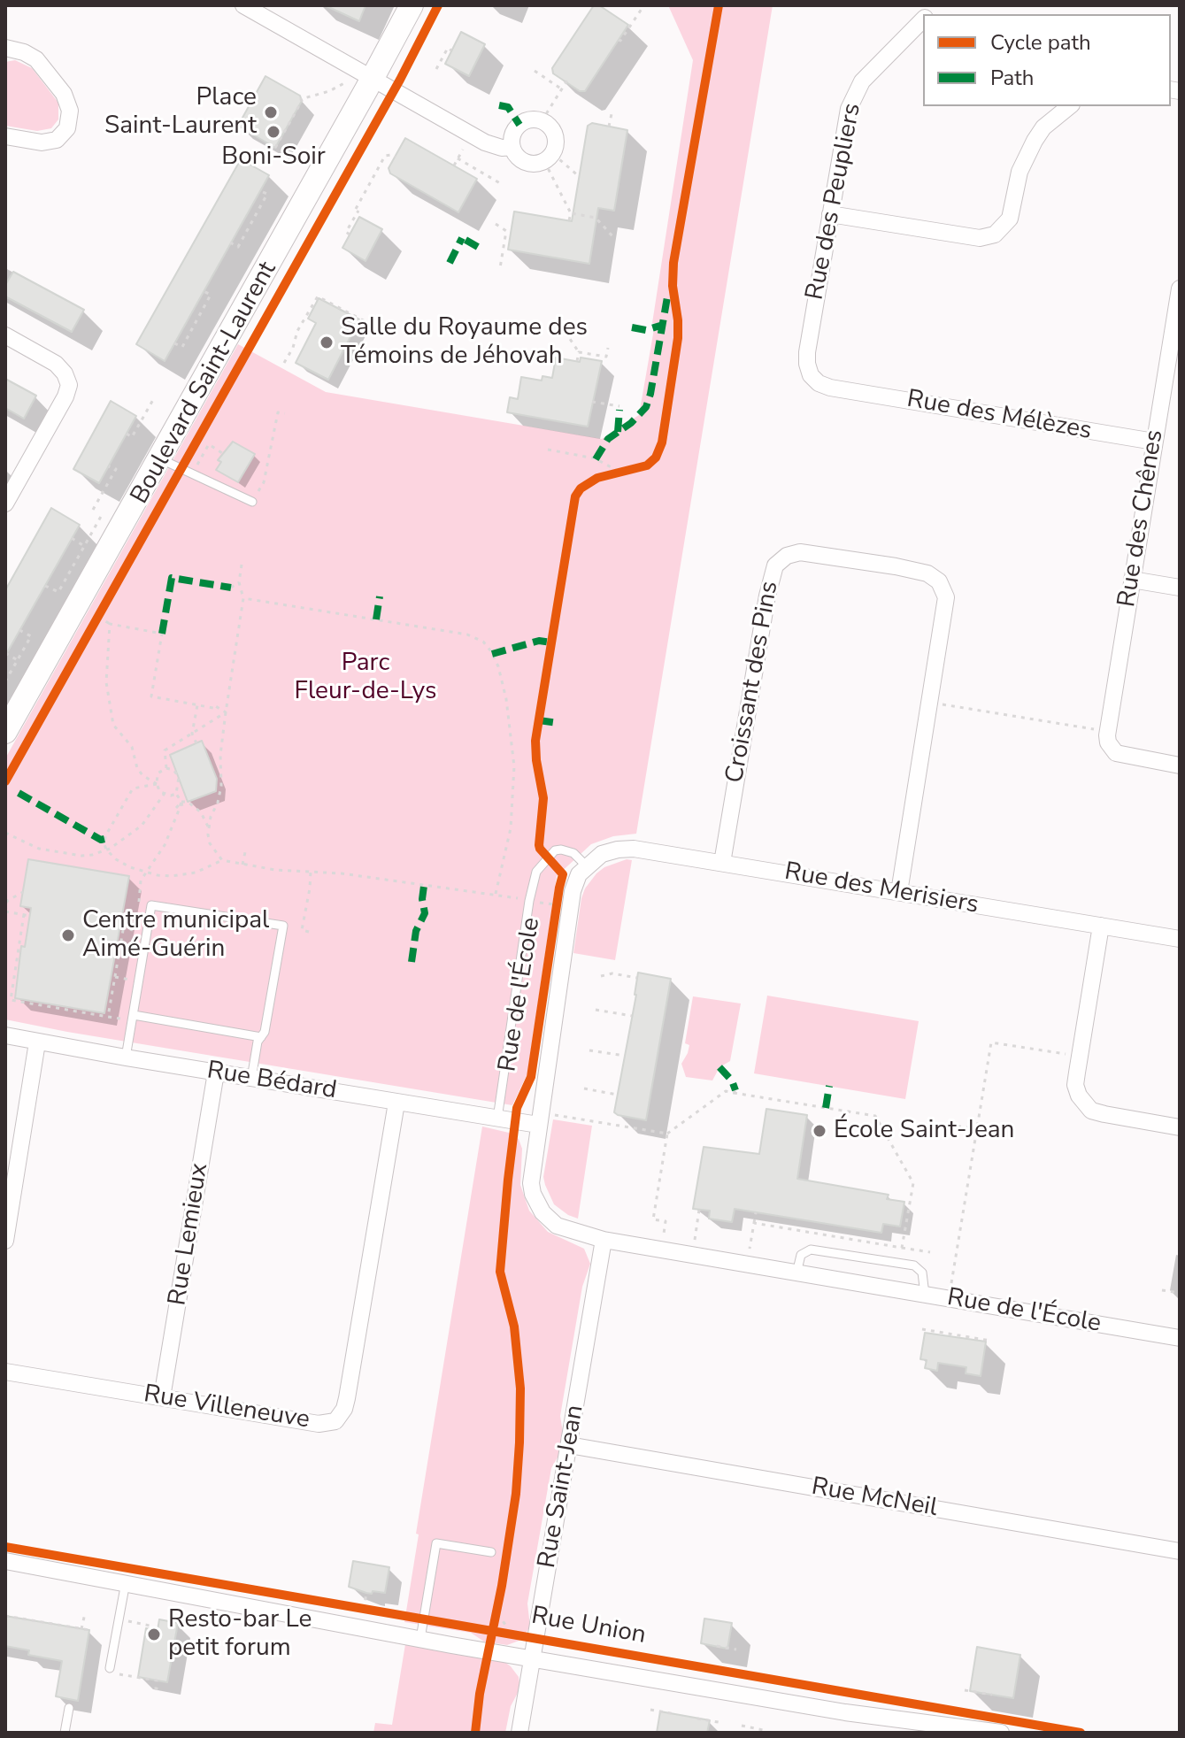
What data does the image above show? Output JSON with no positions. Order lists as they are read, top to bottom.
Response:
{
  "streets": {
    "street": [
      "Rue des Peupliers",
      "Boulevard Saint-Laurent",
      "Rue des Mélèzes",
      "Rue des Chênes",
      "Croissant des Pins",
      "Rue des Merisiers",
      "Rue de l'École",
      "Rue Bédard",
      "Rue Lemieux",
      "Rue Villeneuve",
      "Rue Saint-Jean",
      "Rue McNeil",
      "Rue Union"
    ]
  },
  "crossings": [
    ["Rue des Peupliers", "Rue des Mélèzes"],
    ["Rue des Mélèzes", "Rue des Chênes"],
    ["Croissant des Pins", "Rue des Merisiers"],
    ["Rue des Merisiers", "Rue de l'École"],
    ["Rue de l'École", "Rue Bédard"],
    ["Rue de l'École", "Rue Saint-Jean"],
    ["Rue Bédard", "Rue Lemieux"],
    ["Rue Bédard", "Rue Villeneuve"],
    ["Rue Lemieux", "Rue Villeneuve"],
    ["Rue Saint-Jean", "Rue McNeil"],
    ["Rue Saint-Jean", "Rue Union"]
  ],
  "parks": ["Parc Fleur-de-Lys"],
  "places": [
    "Place Saint-Laurent",
    "Boni-Soir",
    "Salle du Royaume des Témoins de Jéhovah",
    "Centre municipal Aimé-Guérin",
    "École Saint-Jean",
    "Resto-bar Le petit forum"
  ],
  "legend": ["Cycle path", "Path"]
}
